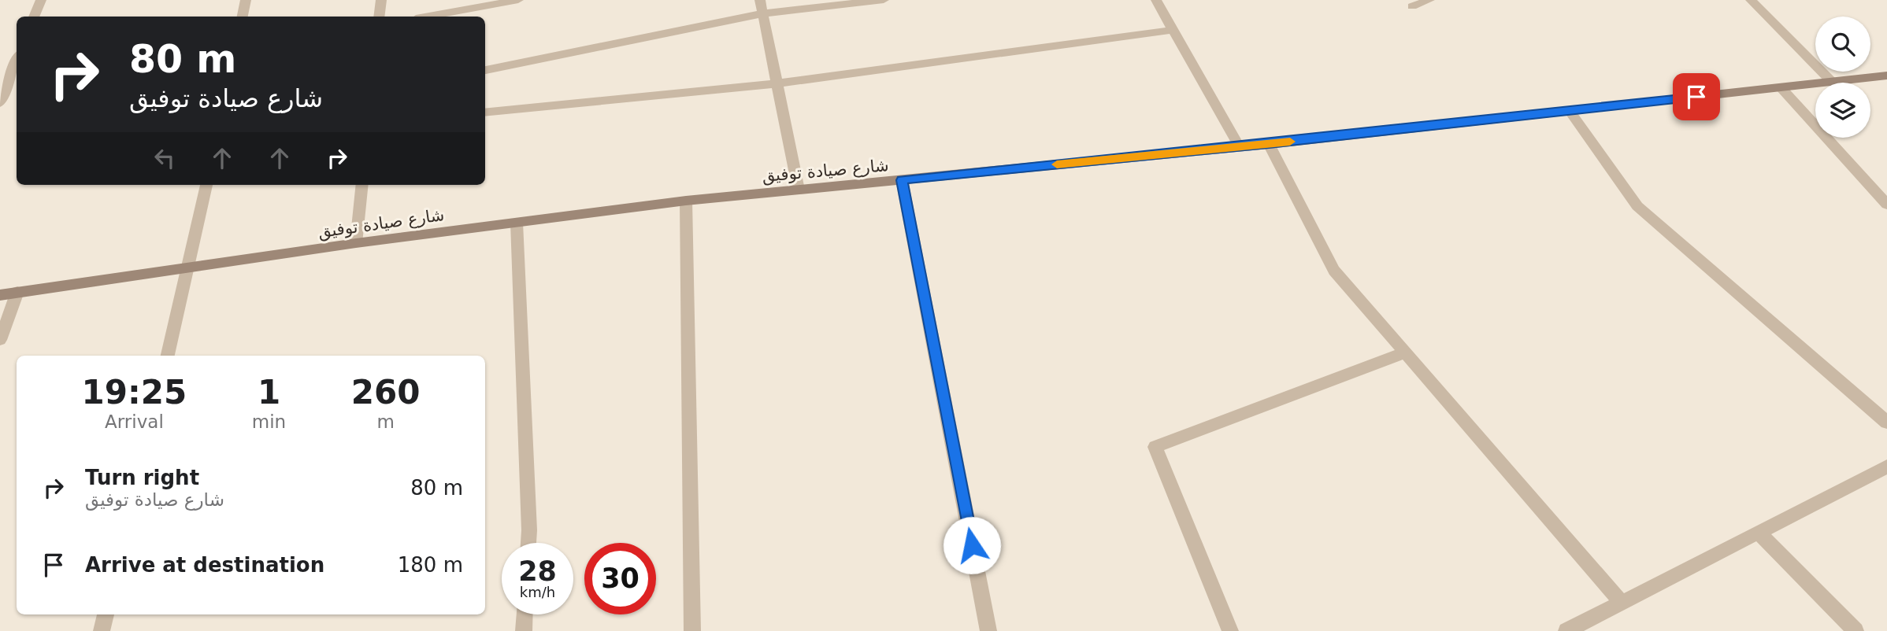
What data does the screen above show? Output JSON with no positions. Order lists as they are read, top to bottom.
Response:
{
  "streets": {
    "street": ["شارع صيادة توفيق"]
  },
  "page": {
    "turn": ["80 m", "شارع صيادة توفيق"],
    "eta": [
      "19:25",
      "Arrival",
      "1",
      "min",
      "260",
      "m"
    ],
    "list": [
      {
        "name": "Turn right",
        "note": "شارع صيادة توفيق",
        "value": "80 m"
      },
      {
        "name": "Arrive at destination",
        "value": "180 m"
      }
    ],
    "speed": "28 km/h",
    "limit": "30"
  }
}
